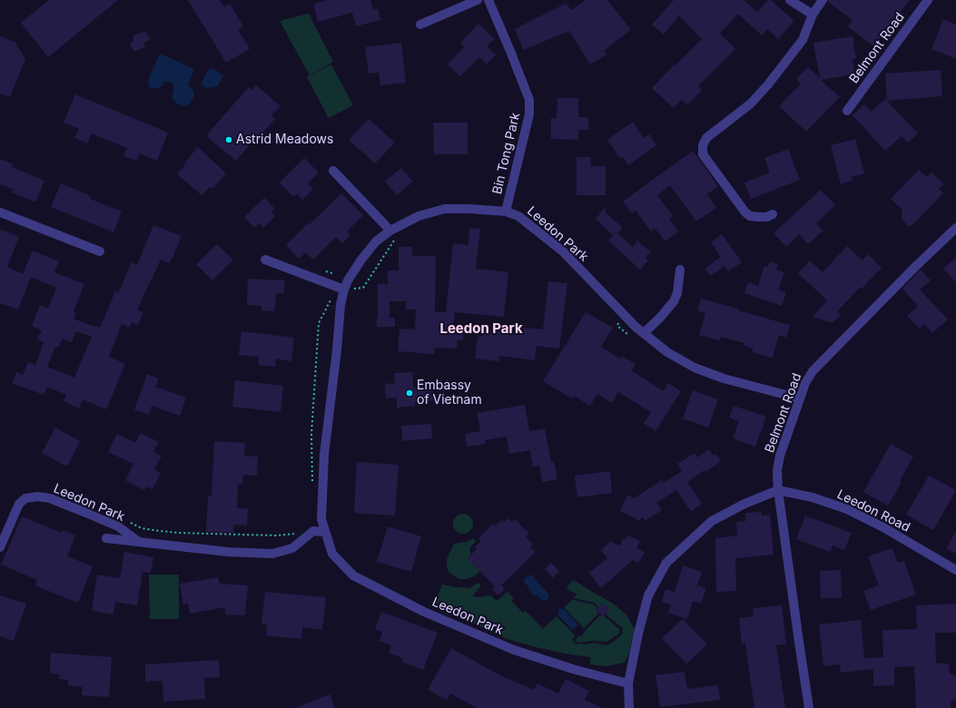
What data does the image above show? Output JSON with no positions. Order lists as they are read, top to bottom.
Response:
{
  "streets": {
    "street": [
      "Belmont Road",
      "Bin Tong Park",
      "Leedon Park",
      "Leedon Road"
    ]
  },
  "crossings": [
    ["Belmont Road", "Leedon Park"],
    ["Belmont Road", "Leedon Road"],
    ["Bin Tong Park", "Leedon Park"]
  ],
  "districts": ["Leedon Park"],
  "places": ["Astrid Meadows", "Embassy of Vietnam"]
}
